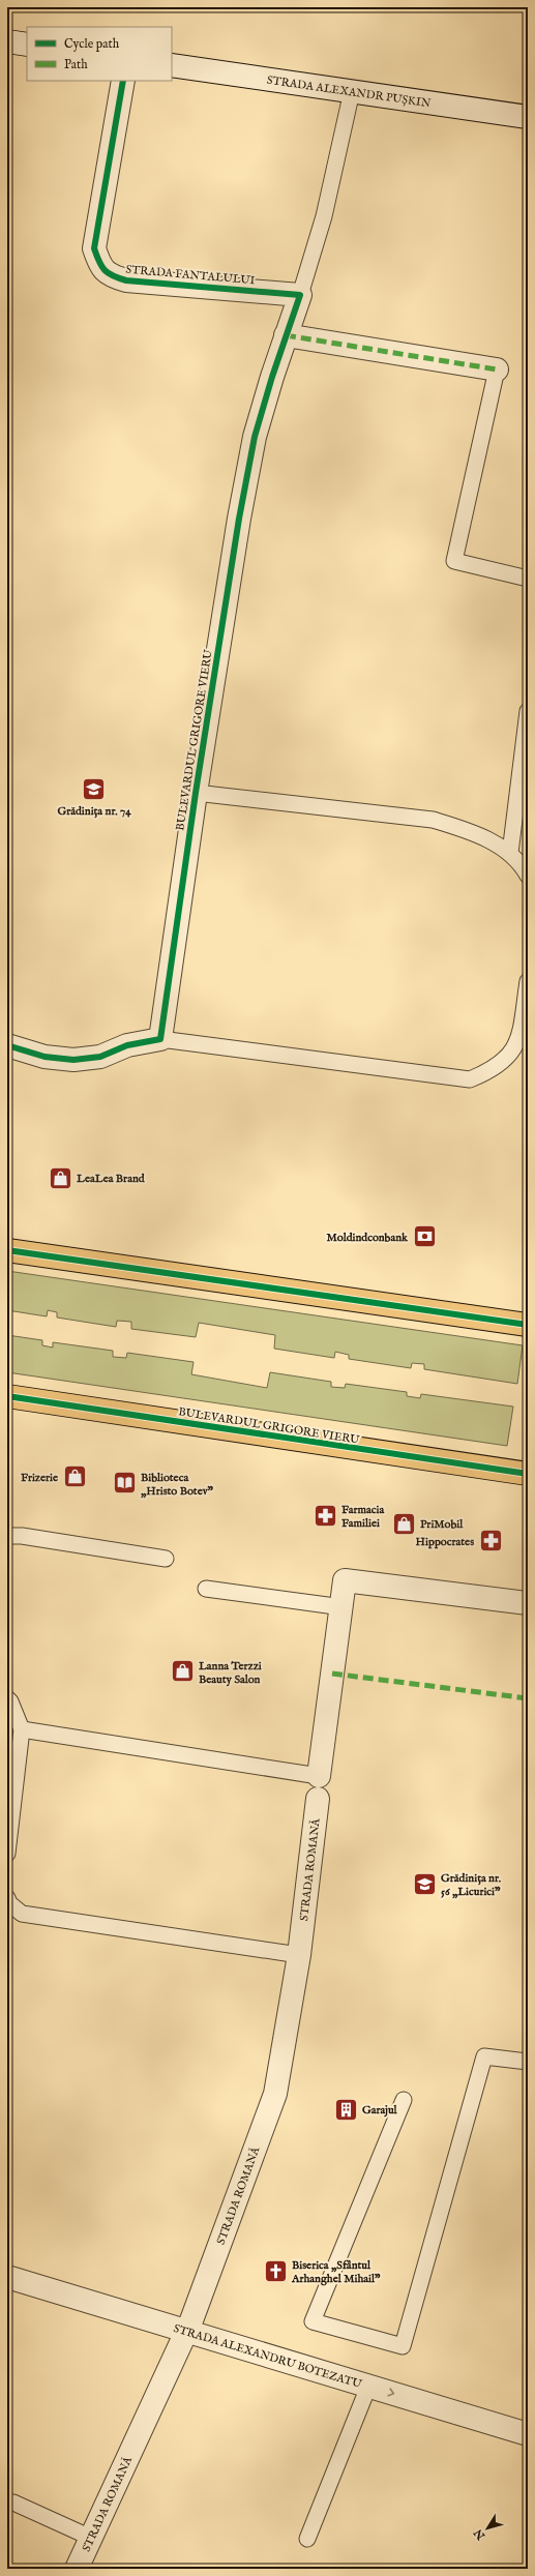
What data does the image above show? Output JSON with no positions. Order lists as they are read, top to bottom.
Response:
{
  "streets": {
    "main road": ["BULEVARDUL GRIGORE VIERU"],
    "street": [
      "STRADA ALEXANDR PUȘKIN",
      "STRADA FANTALULUI",
      "STRADA ROMANĂ",
      "STRADA ALEXANDRU BOTEZATU"
    ]
  },
  "crossings": [
    ["STRADA FANTALULUI", "BULEVARDUL GRIGORE VIERU"],
    ["STRADA ROMANĂ", "STRADA ALEXANDRU BOTEZATU"]
  ],
  "places": {
    "school or university": ["Grădinița nr. 74", "Grădinița nr. 56 „Licurici”"],
    "shop": [
      "LeaLea Brand",
      "Frizerie",
      "PriMobil",
      "Lanna Terzzi Beauty Salon"
    ],
    "bank": ["Moldindconbank"],
    "library": ["Biblioteca „Hristo Botev”"],
    "pharmacy": ["Farmacia Familiei", "Hippocrates"],
    "building": ["Garajul"],
    "church": ["Biserica „Sfântul Arhanghel Mihail”"]
  },
  "legend": ["Cycle path", "Path"],
  "north": "bottom left"
}
